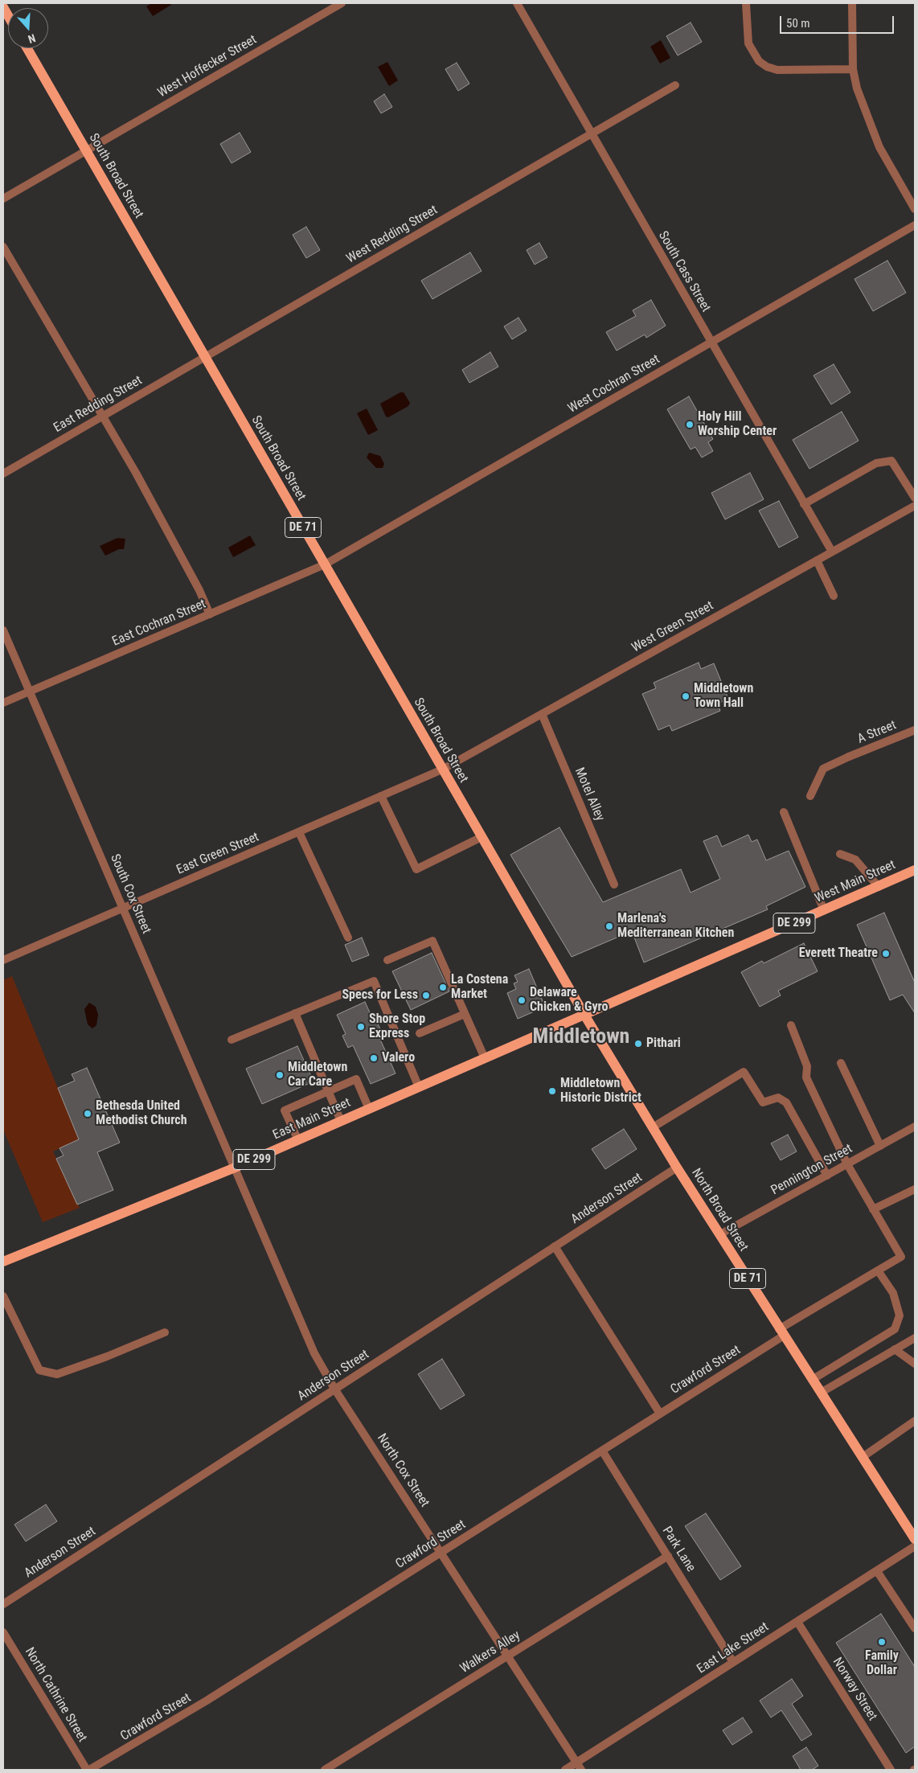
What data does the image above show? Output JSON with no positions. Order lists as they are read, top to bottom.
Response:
{
  "streets": {
    "main road": [
      "South Broad Street",
      "DE 71",
      "West Main Street",
      "DE 299",
      "East Main Street",
      "North Broad Street"
    ],
    "street": [
      "West Hoffecker Street",
      "West Redding Street",
      "South Cass Street",
      "West Cochran Street",
      "East Redding Street",
      "East Cochran Street",
      "West Green Street",
      "A Street",
      "Motel Alley",
      "East Green Street",
      "South Cox Street",
      "Pennington Street",
      "Anderson Street",
      "Crawford Street",
      "North Cox Street",
      "Park Lane",
      "East Lake Street",
      "Walkers Alley",
      "Norway Street",
      "North Cathrine Street"
    ]
  },
  "crossings": [
    ["West Hoffecker Street", "South Broad Street"],
    ["South Broad Street", "West Redding Street"],
    ["South Broad Street", "West Cochran Street"],
    ["South Broad Street", "East Redding Street"],
    ["South Broad Street", "East Cochran Street"],
    ["South Broad Street", "West Green Street"],
    ["South Broad Street", "East Green Street"],
    ["South Broad Street", "West Main Street"],
    ["South Broad Street", "East Main Street"],
    ["South Broad Street", "North Broad Street"],
    ["West Redding Street", "South Cass Street"],
    ["West Redding Street", "East Redding Street"],
    ["South Cass Street", "West Cochran Street"],
    ["South Cass Street", "West Green Street"],
    ["West Cochran Street", "East Cochran Street"],
    ["East Cochran Street", "South Cox Street"],
    ["West Green Street", "Motel Alley"],
    ["West Green Street", "East Green Street"],
    ["East Green Street", "South Cox Street"],
    ["West Main Street", "East Main Street"],
    ["West Main Street", "North Broad Street"],
    ["South Cox Street", "East Main Street"],
    ["South Cox Street", "North Cox Street"],
    ["East Main Street", "North Broad Street"],
    ["East Main Street", "North Cox Street"],
    ["Pennington Street", "North Broad Street"],
    ["Anderson Street", "North Broad Street"],
    ["Anderson Street", "North Cox Street"],
    ["North Broad Street", "Crawford Street"],
    ["Crawford Street", "North Cox Street"],
    ["Crawford Street", "Park Lane"],
    ["Crawford Street", "North Cathrine Street"],
    ["North Cox Street", "East Lake Street"],
    ["North Cox Street", "Walkers Alley"],
    ["Park Lane", "East Lake Street"],
    ["Park Lane", "Walkers Alley"],
    ["East Lake Street", "Norway Street"]
  ],
  "districts": ["Middletown"],
  "places": [
    "Holy Hill Worship Center",
    "Middletown Town Hall",
    "Marlena's Mediterranean Kitchen",
    "Everett Theatre",
    "La Costena Market",
    "Specs for Less",
    "Delaware Chicken & Gyro",
    "Shore Stop Express",
    "Pithari",
    "Valero",
    "Middletown Car Care",
    "Middletown Historic District",
    "Bethesda United Methodist Church",
    "Family Dollar"
  ],
  "scale_bar": "50 m",
  "north": "bottom"
}
